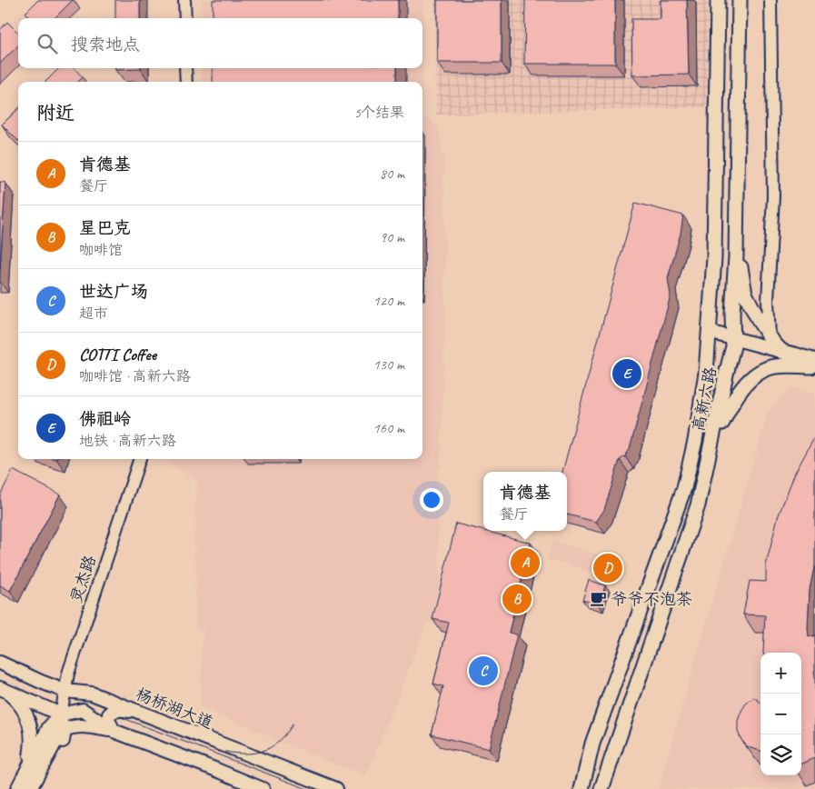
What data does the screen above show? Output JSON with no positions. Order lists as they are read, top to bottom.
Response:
{
  "streets": {
    "main road": ["高新六路", "杨桥湖大道"],
    "street": ["灵杰路"]
  },
  "crossings": [
    ["灵杰路", "杨桥湖大道"]
  ],
  "places": {
    "cafe": ["爷爷不泡茶"]
  },
  "page": {
    "search": "搜索地点",
    "heading": ["附近", "5个结果"],
    "list": [
      {
        "mark": "A",
        "name": "肯德基",
        "note": "餐厅",
        "value": "80 m"
      },
      {
        "mark": "B",
        "name": "星巴克",
        "note": "咖啡馆",
        "value": "90 m"
      },
      {
        "mark": "C",
        "name": "世达广场",
        "note": "超市",
        "value": "120 m"
      },
      {
        "mark": "D",
        "name": "COTTI Coffee",
        "note": "咖啡馆 · 高新六路",
        "value": "130 m"
      },
      {
        "mark": "E",
        "name": "佛祖岭",
        "note": "地铁 · 高新六路",
        "value": "160 m"
      }
    ],
    "pins": [
      "E",
      "A",
      "D",
      "B",
      "C"
    ],
    "popup": ["肯德基", "餐厅"],
    "map_buttons": ["+", "−"]
  }
}
